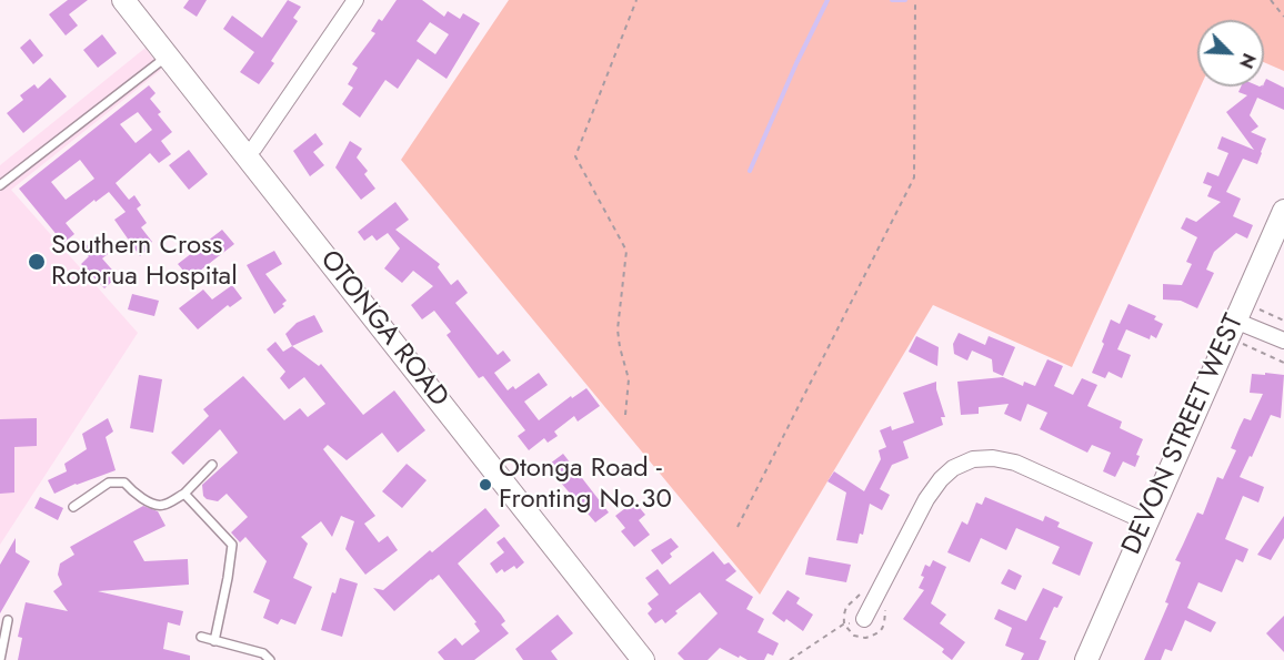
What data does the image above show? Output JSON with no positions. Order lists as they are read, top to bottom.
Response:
{
  "streets": {
    "street": ["OTONGA ROAD", "DEVON STREET WEST"]
  },
  "places": ["Southern Cross Rotorua Hospital", "Otonga Road - Fronting No.30"],
  "north": "bottom right"
}
